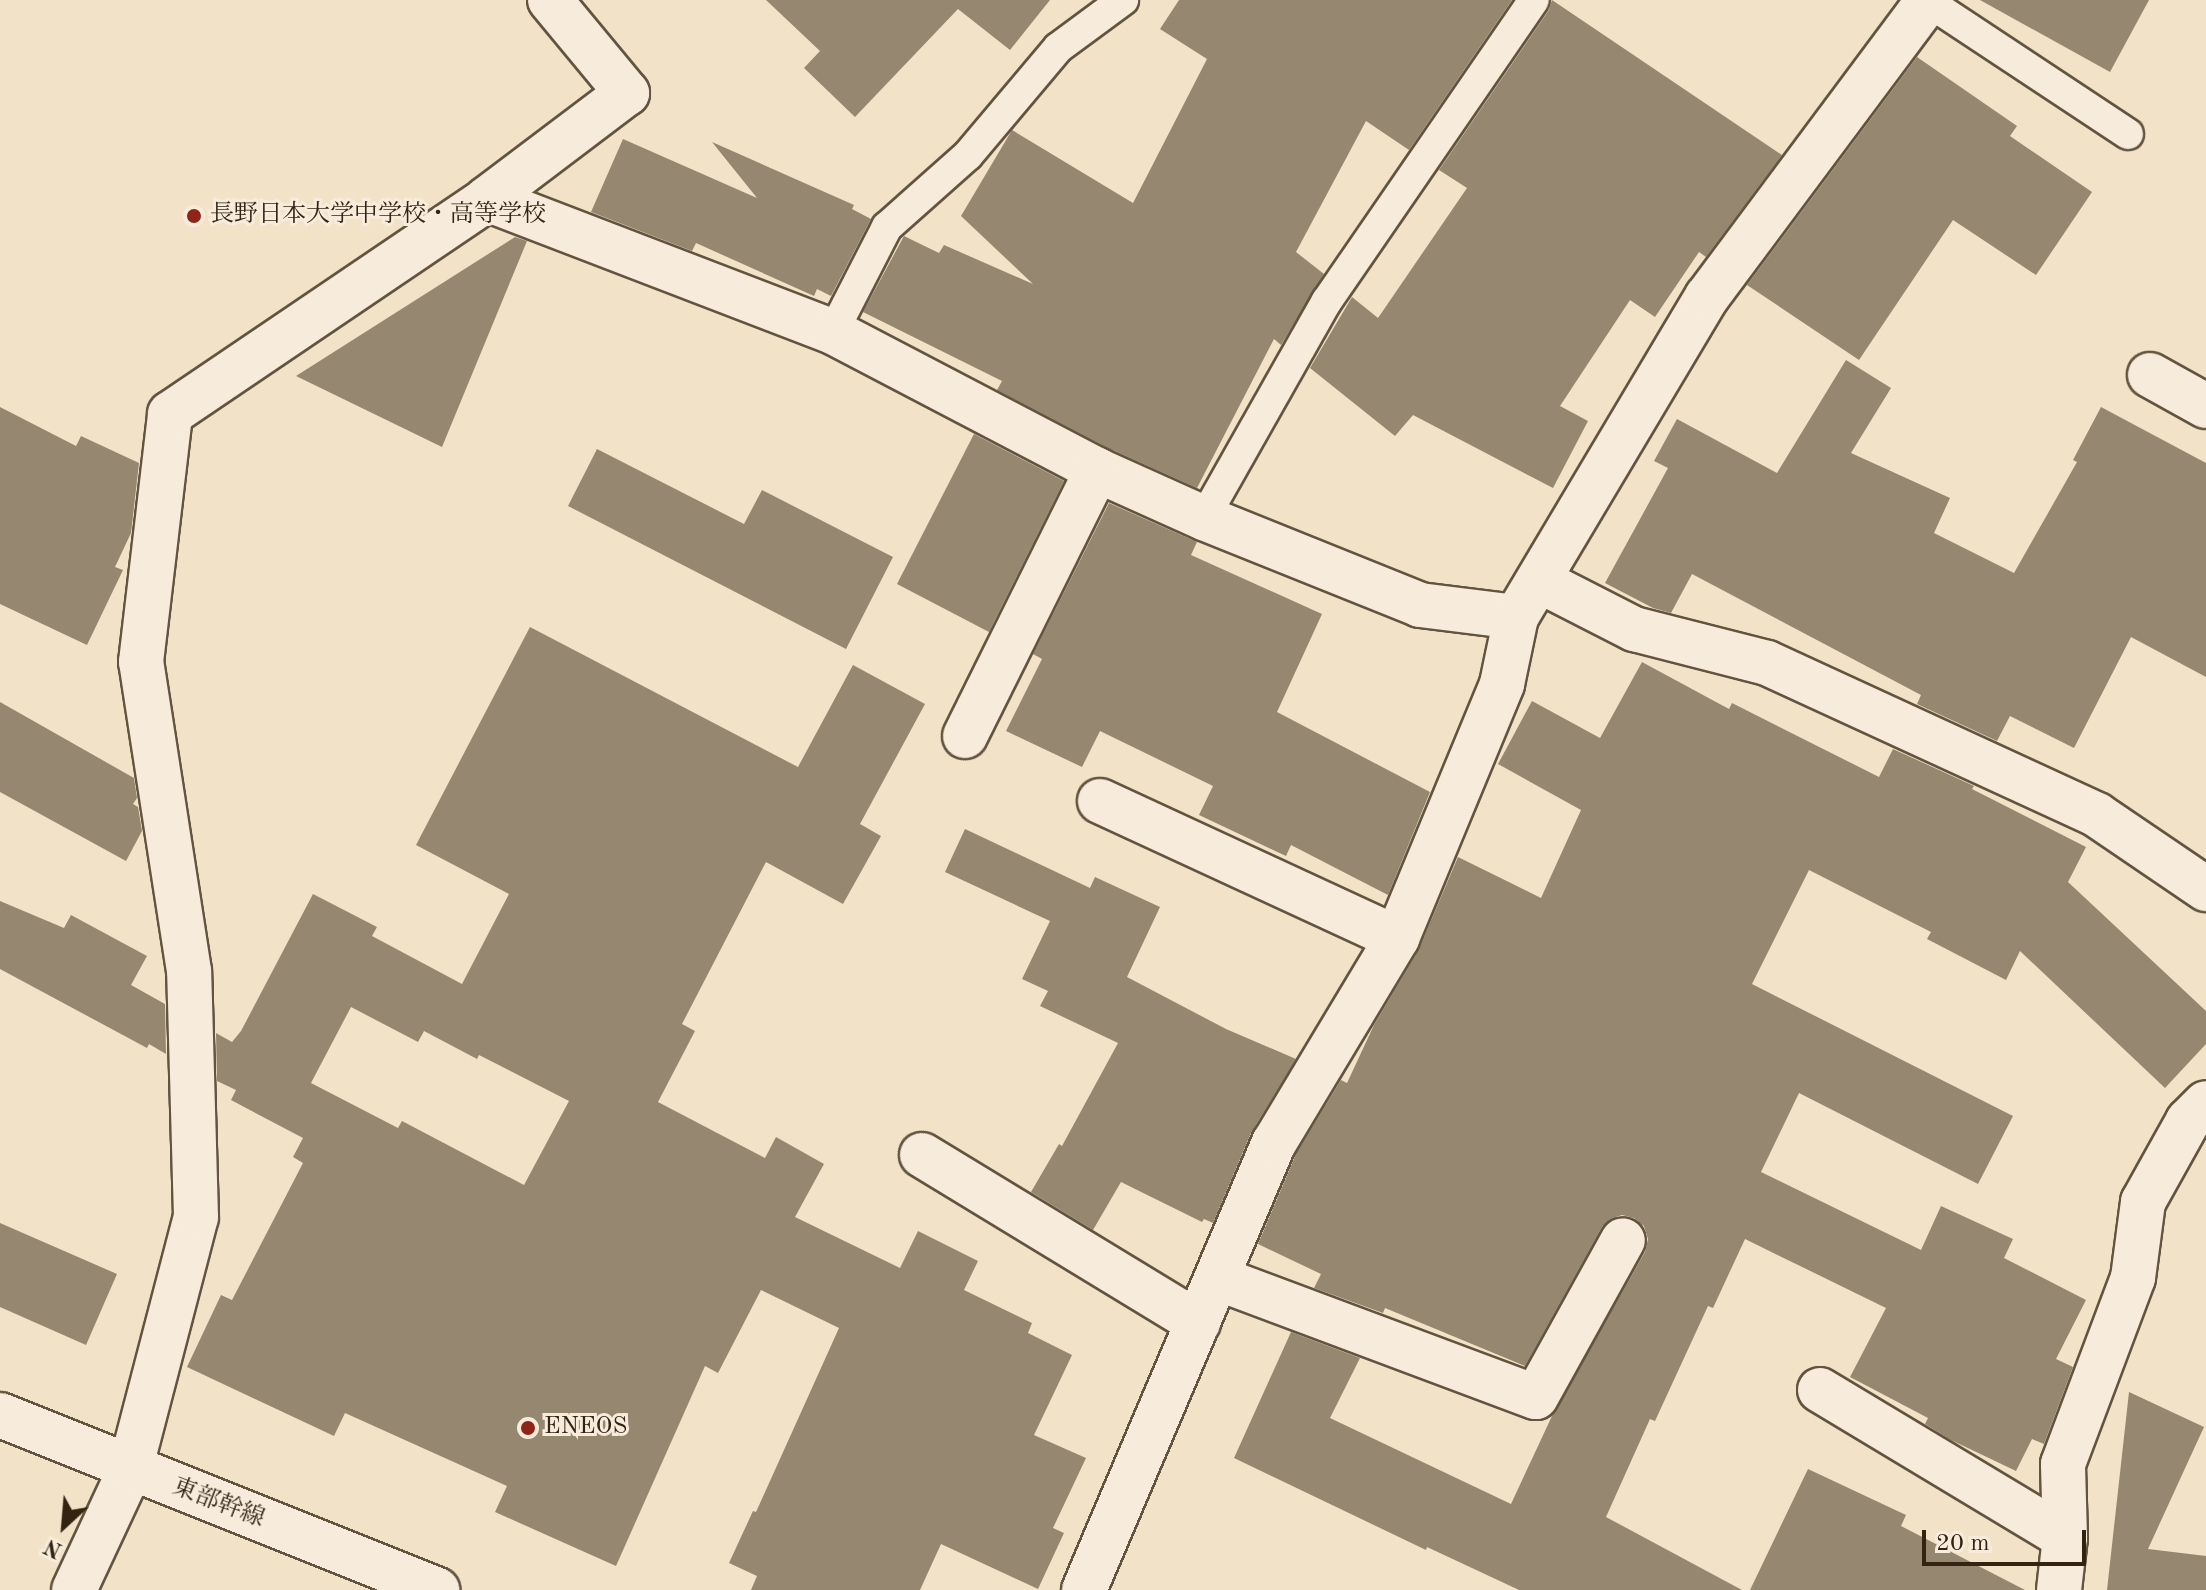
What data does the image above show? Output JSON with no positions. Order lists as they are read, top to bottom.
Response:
{
  "streets": {
    "street": ["東部幹線"]
  },
  "places": ["長野日本大学中学校・高等学校", "ENEOS"],
  "scale_bar": "20 m",
  "north": "bottom left"
}
